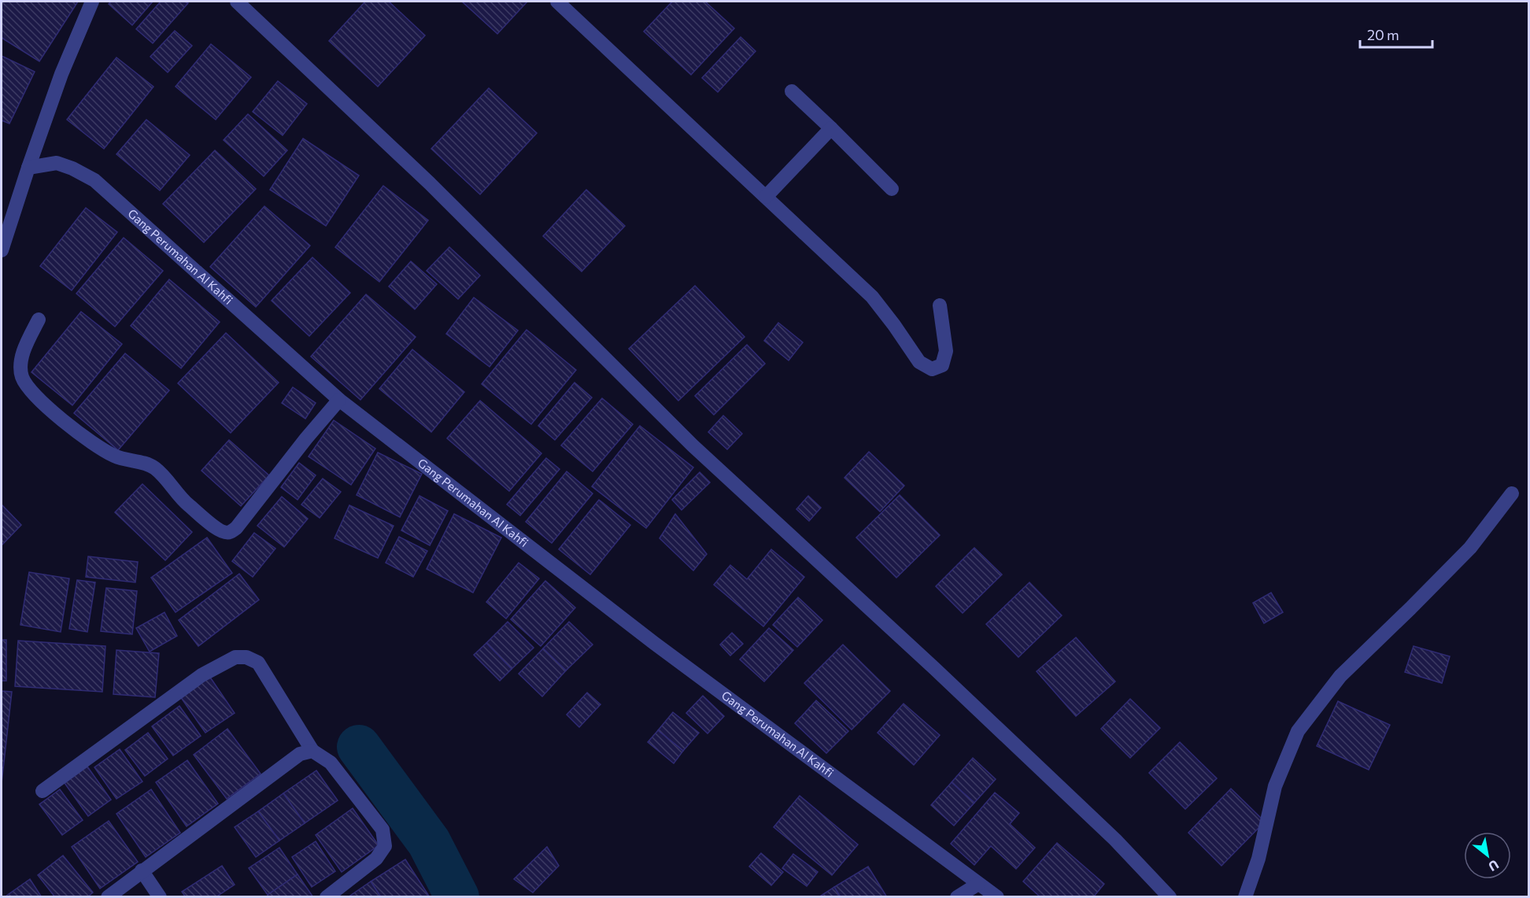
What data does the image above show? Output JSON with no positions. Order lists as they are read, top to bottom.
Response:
{
  "streets": {
    "street": ["Gang Perumahan Al Kahfi"]
  },
  "scale_bar": "20 m",
  "north": "bottom right"
}
